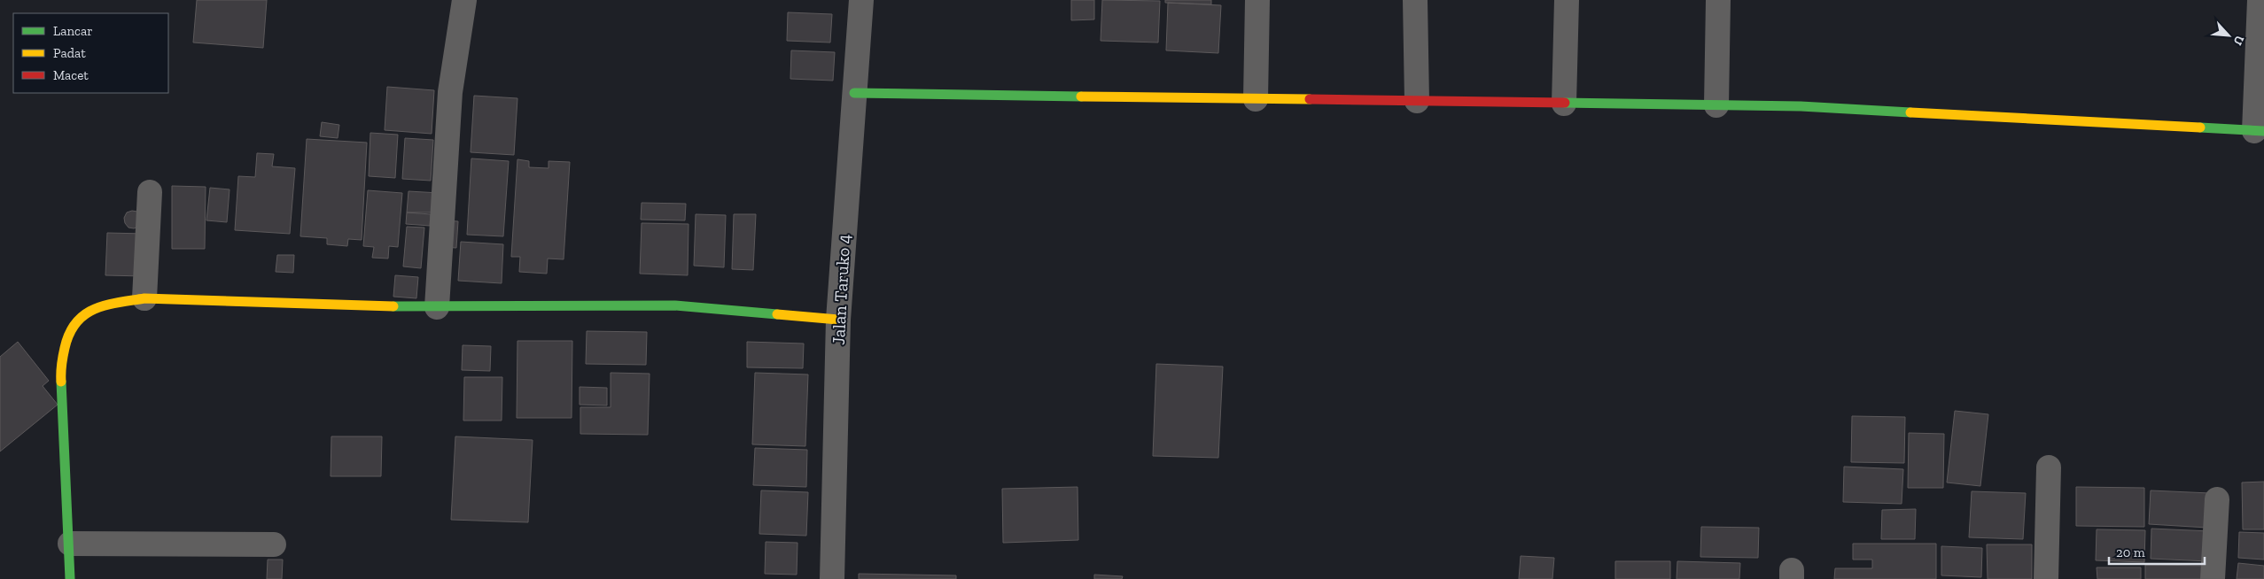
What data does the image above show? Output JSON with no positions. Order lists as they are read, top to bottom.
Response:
{
  "streets": {
    "street": ["Jalan Taruko 4"]
  },
  "legend": ["Lancar", "Padat", "Macet"],
  "scale_bar": "20 m",
  "north": "bottom right"
}
